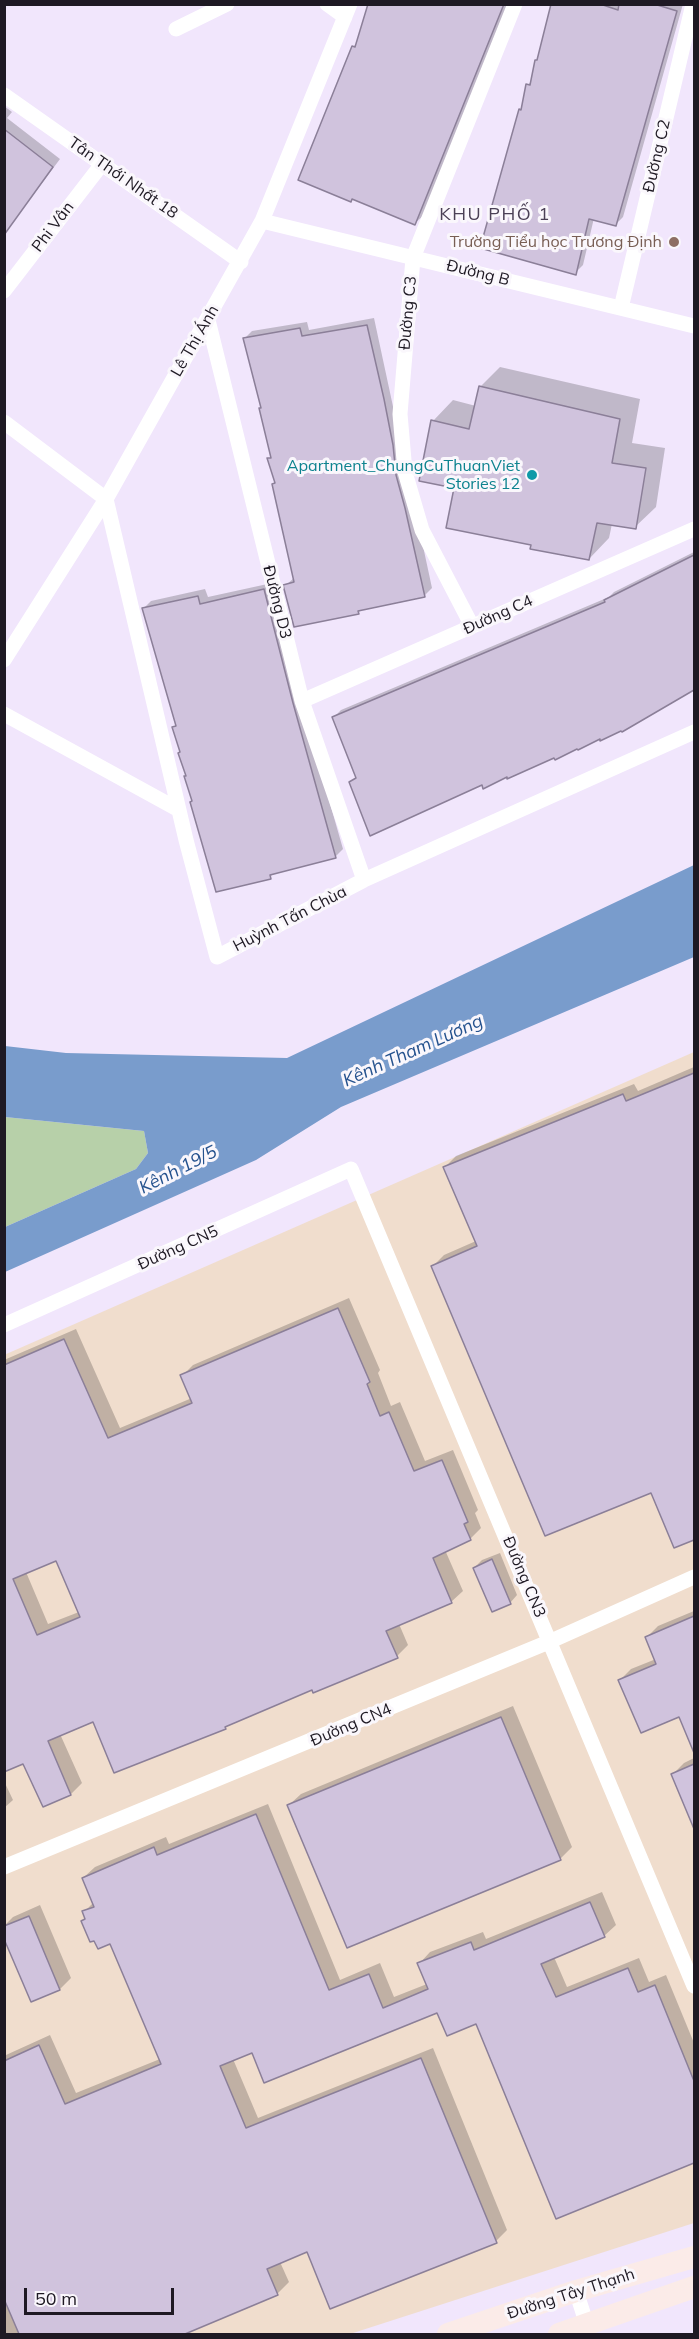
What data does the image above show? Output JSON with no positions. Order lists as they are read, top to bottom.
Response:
{
  "streets": {
    "street": [
      "Đường C2",
      "Tân Thới Nhất 18",
      "Phi Vân",
      "Đường B",
      "Đường C3",
      "Lê Thị Ánh",
      "Đường D3",
      "Đường C4",
      "Huỳnh Tấn Chùa",
      "Đường CN5",
      "Đường CN3",
      "Đường CN4",
      "Đường Tây Thạnh"
    ]
  },
  "crossings": [
    ["Đường C2", "Đường B"],
    ["Tân Thới Nhất 18", "Phi Vân"],
    ["Tân Thới Nhất 18", "Lê Thị Ánh"],
    ["Đường B", "Đường C3"],
    ["Đường B", "Lê Thị Ánh"],
    ["Đường C3", "Đường C4"],
    ["Lê Thị Ánh", "Đường D3"],
    ["Lê Thị Ánh", "Huỳnh Tấn Chùa"],
    ["Đường D3", "Đường C4"],
    ["Đường D3", "Huỳnh Tấn Chùa"],
    ["Đường CN5", "Đường CN3"],
    ["Đường CN3", "Đường CN4"]
  ],
  "districts": ["KHU PHỐ 1"],
  "water": ["Kênh Tham Lương", "Kênh 19/5"],
  "places": ["Trường Tiểu học Trương Định", "Apartment_ChungCuThuanViet Stories 12"],
  "scale_bar": "50 m"
}
